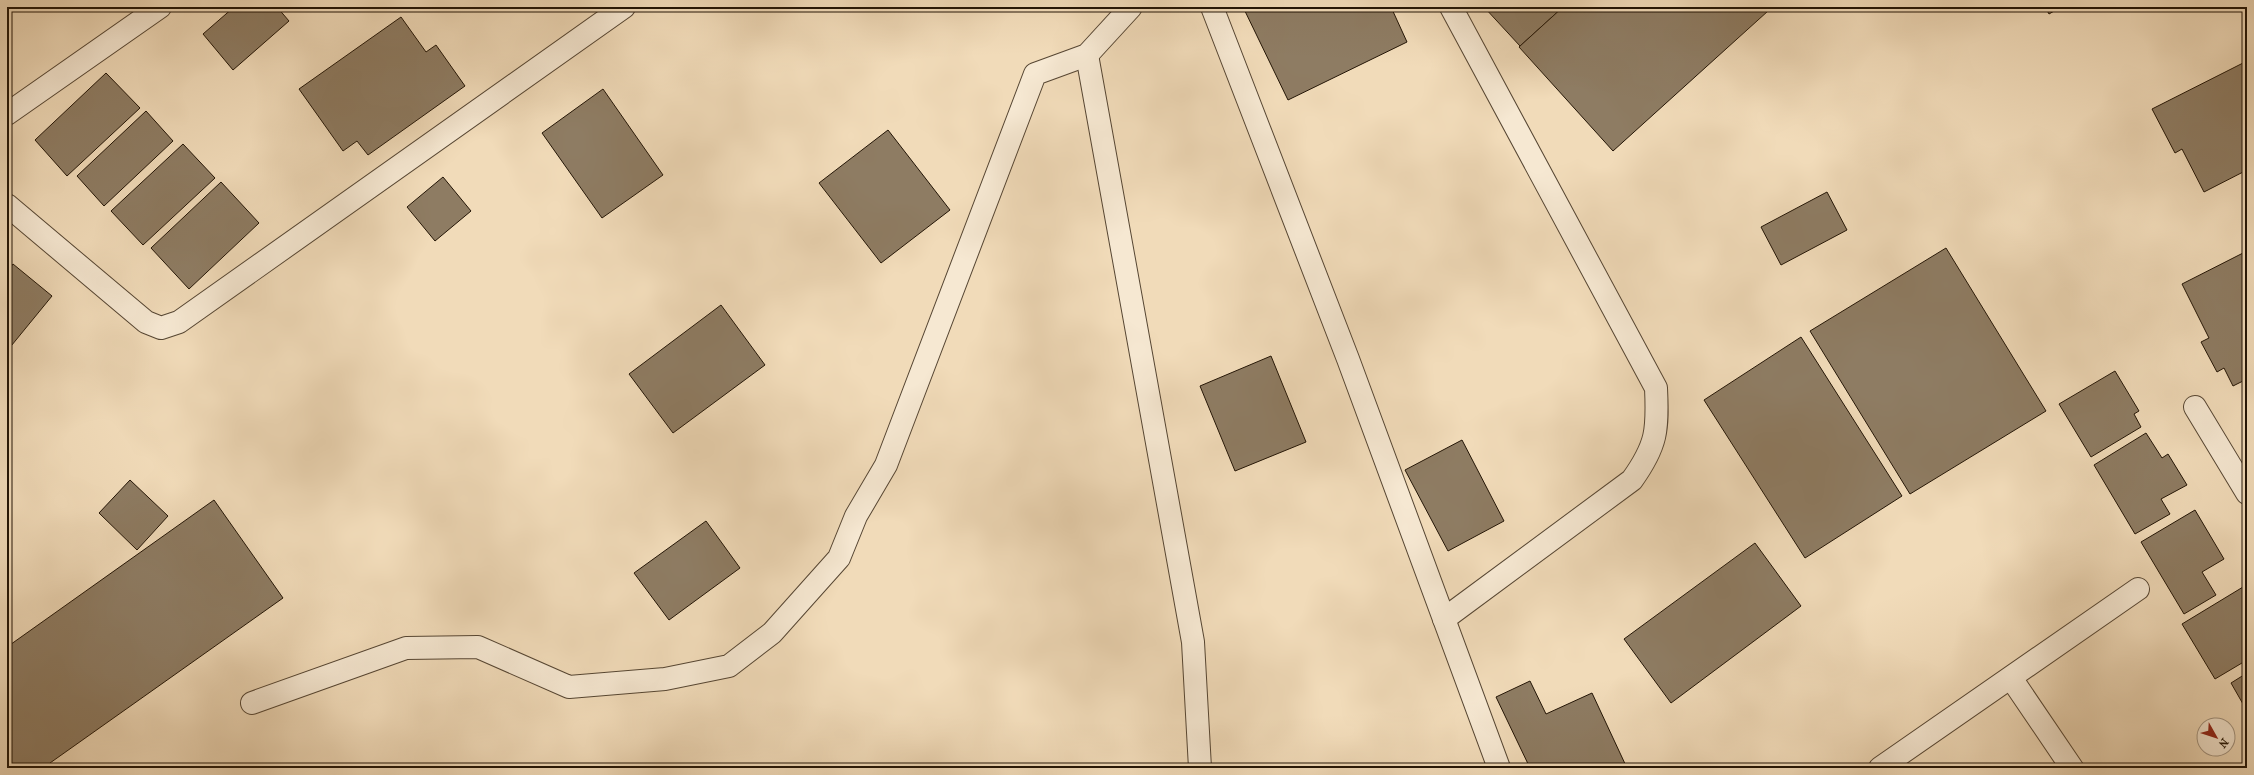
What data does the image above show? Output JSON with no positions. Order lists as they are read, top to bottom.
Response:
{
  "north": "bottom right"
}
